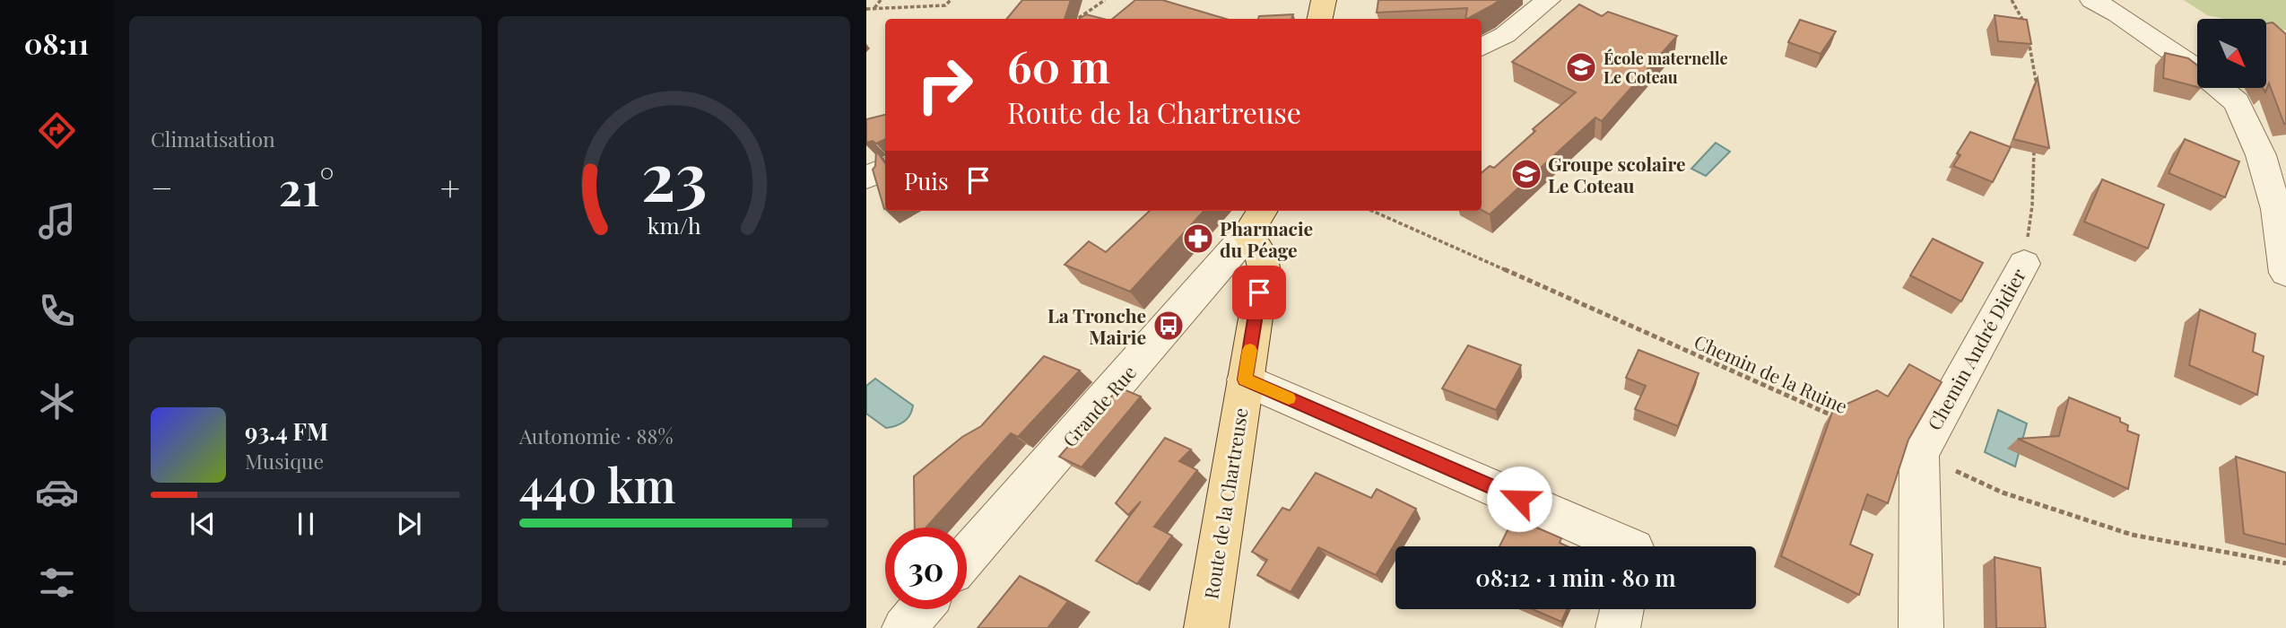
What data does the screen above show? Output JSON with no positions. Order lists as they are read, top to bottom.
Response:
{
  "streets": {
    "main road": ["Route de la Chartreuse"],
    "street": ["Chemin André Didier", "Grande Rue"],
    "path": ["Chemin de la Ruine"]
  },
  "crossings": [
    ["Grande Rue", "Route de la Chartreuse"]
  ],
  "places": {
    "school or university": ["École maternelle Le Coteau", "Groupe scolaire Le Coteau"],
    "pharmacy": ["Pharmacie du Péage"],
    "bus stop": ["La Tronche Mairie"]
  },
  "north": "bottom right",
  "page": {
    "tabs": "08:11",
    "tile": [
      "Climatisation",
      ["Autonomie · 88%", "440 km"]
    ],
    "turn": ["60 m", "Route de la Chartreuse"],
    "then": "Puis",
    "heat": ["−", "21°", "+"],
    "song": ["93.4 FM", "Musique"],
    "limit": "30",
    "trip": "08:12 · 1 min · 80 m",
    "gauge": ["23", "km/h"]
  }
}
